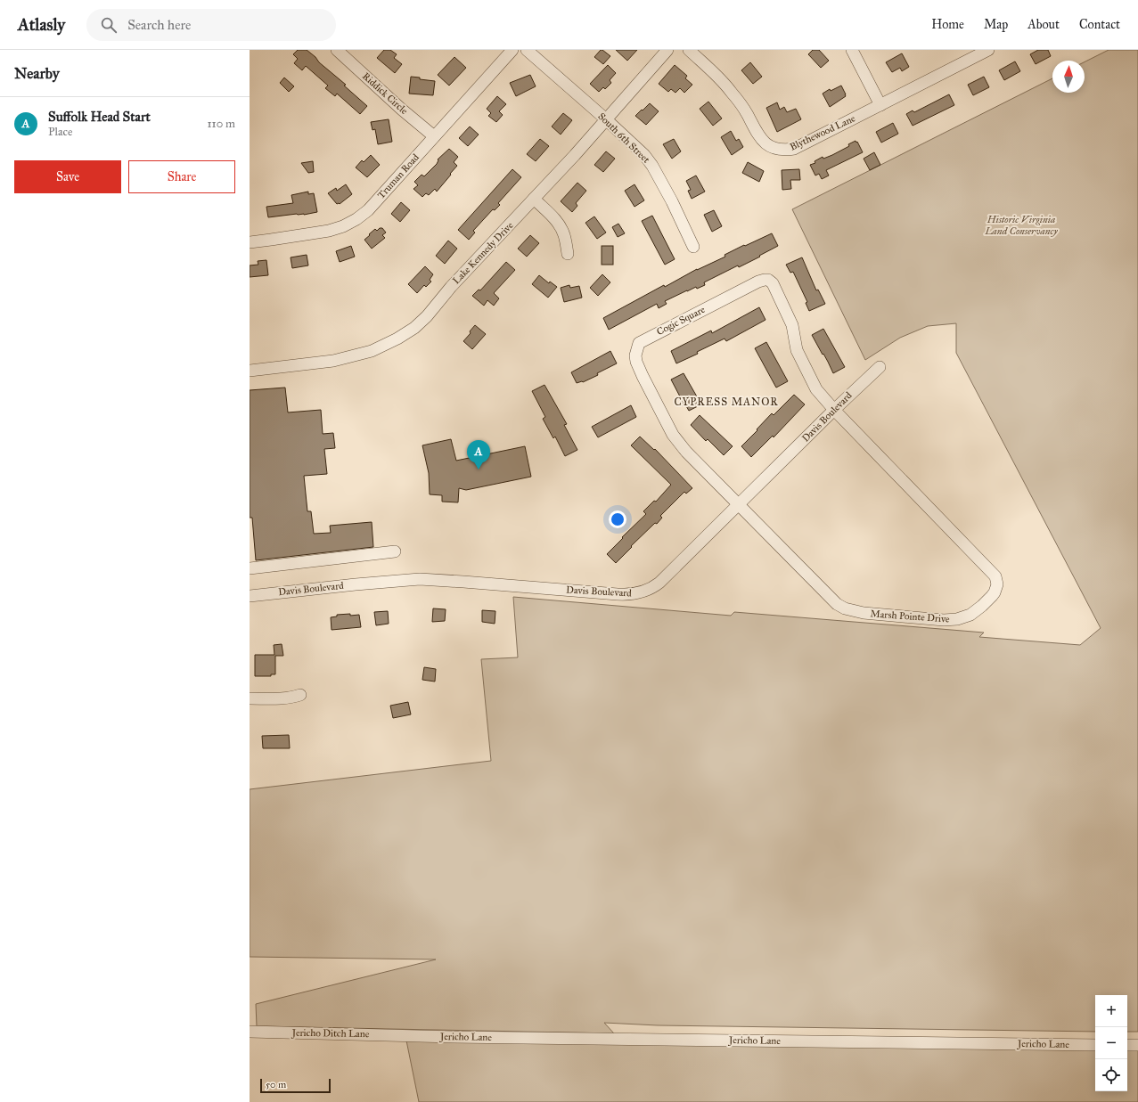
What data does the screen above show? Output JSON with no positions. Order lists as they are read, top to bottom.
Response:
{
  "streets": {
    "street": [
      "Riddick Circle",
      "Blythewood Lane",
      "South 6th Street",
      "Truman Road",
      "Lake Kennedy Drive",
      "Cogic Square",
      "Davis Boulevard",
      "Marsh Pointe Drive",
      "Jericho Ditch Lane",
      "Jericho Lane"
    ]
  },
  "crossings": [
    ["Riddick Circle", "Truman Road"],
    ["South 6th Street", "Lake Kennedy Drive"],
    ["Cogic Square", "Davis Boulevard"],
    ["Cogic Square", "Marsh Pointe Drive"],
    ["Davis Boulevard", "Marsh Pointe Drive"],
    ["Jericho Ditch Lane", "Jericho Lane"]
  ],
  "districts": ["CYPRESS MANOR"],
  "parks": ["Historic Virginia Land Conservancy"],
  "scale_bar": "50 m",
  "north": "top",
  "page": {
    "header": "Atlasly",
    "search": "Search here",
    "nav": [
      "Home",
      "Map",
      "About",
      "Contact"
    ],
    "heading": "Nearby",
    "list": [
      {
        "mark": "A",
        "name": "Suffolk Head Start",
        "note": "Place",
        "value": "110 m"
      }
    ],
    "buttons": ["Save", "Share"],
    "pins": "A",
    "map_buttons": ["+", "−"],
    "scale": "50 m"
  }
}
